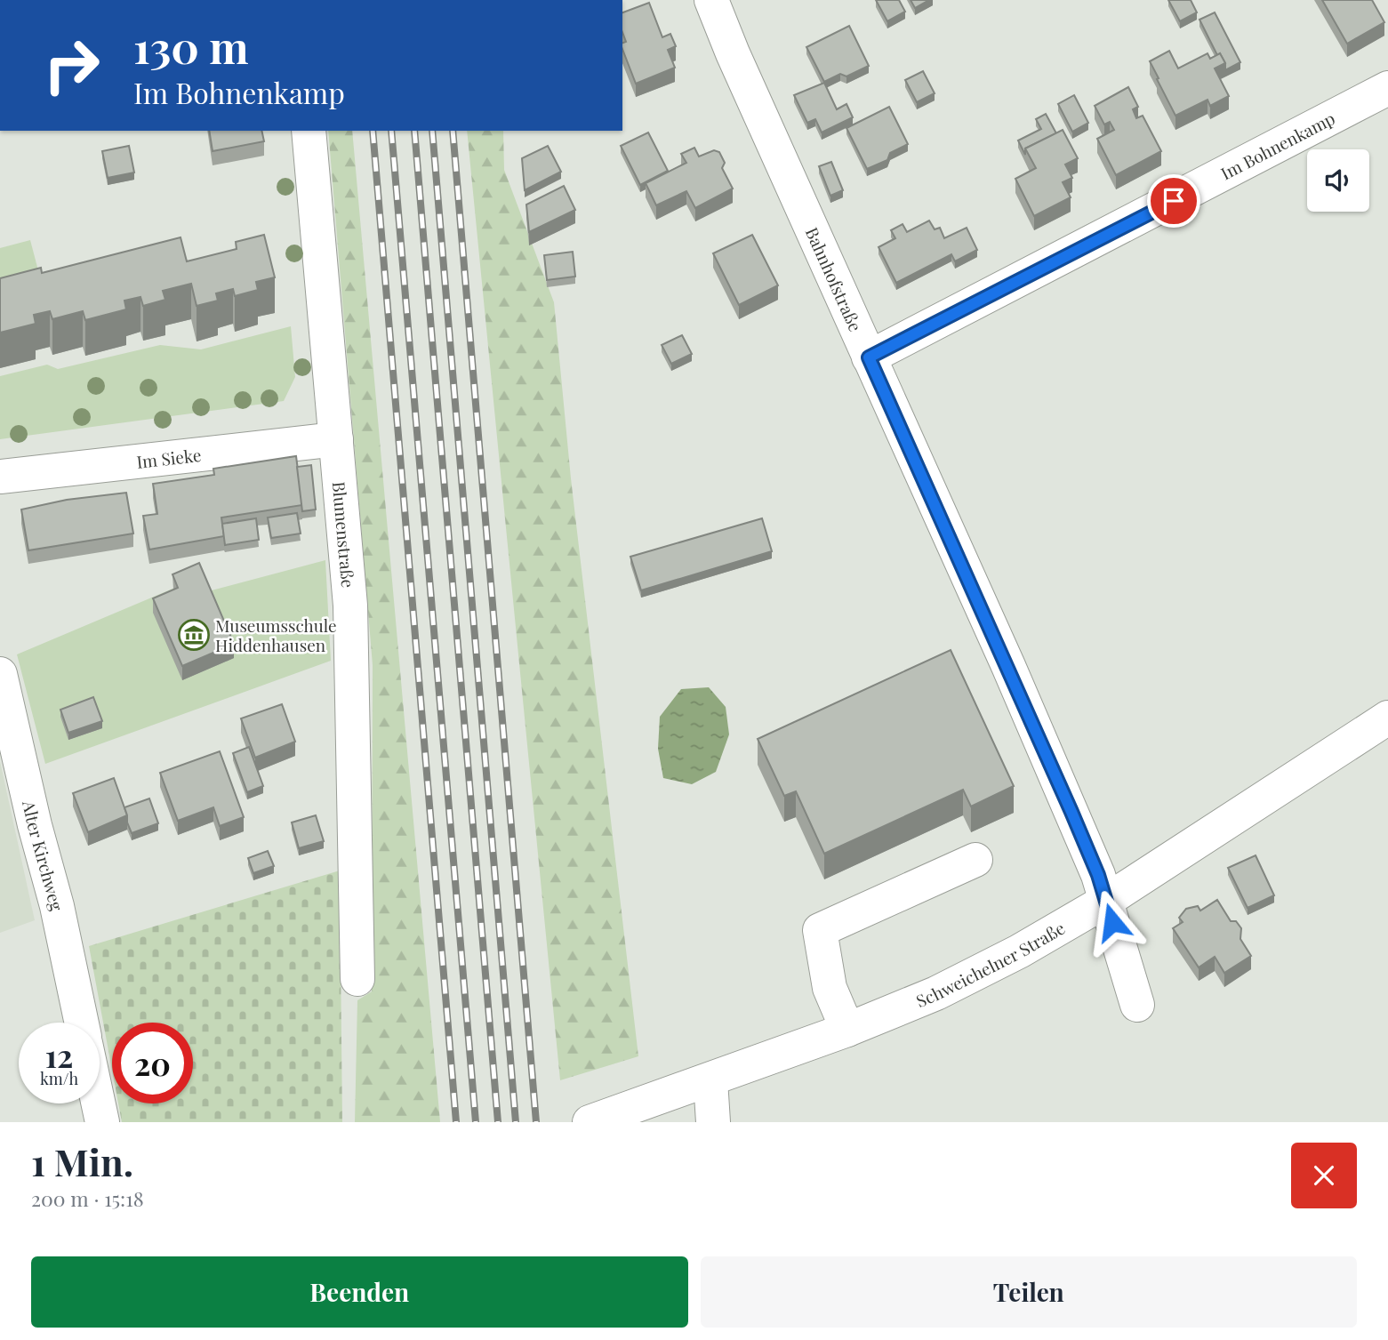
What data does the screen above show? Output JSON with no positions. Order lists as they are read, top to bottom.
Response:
{
  "streets": {
    "street": [
      "Im Bohnenkamp",
      "Bahnhofstraße",
      "Im Sieke",
      "Blumenstraße",
      "Alter Kirchweg",
      "Schweichelner Straße"
    ]
  },
  "crossings": [
    ["Im Bohnenkamp", "Bahnhofstraße"],
    ["Bahnhofstraße", "Schweichelner Straße"],
    ["Im Sieke", "Blumenstraße"]
  ],
  "places": {
    "museum": ["Museumsschule Hiddenhausen"]
  },
  "page": {
    "turn": ["130 m", "Im Bohnenkamp"],
    "speed": "12 km/h",
    "limit": "20",
    "heading": ["1 Min.", "200 m · 15:18"],
    "buttons": ["Beenden", "Teilen"]
  }
}
